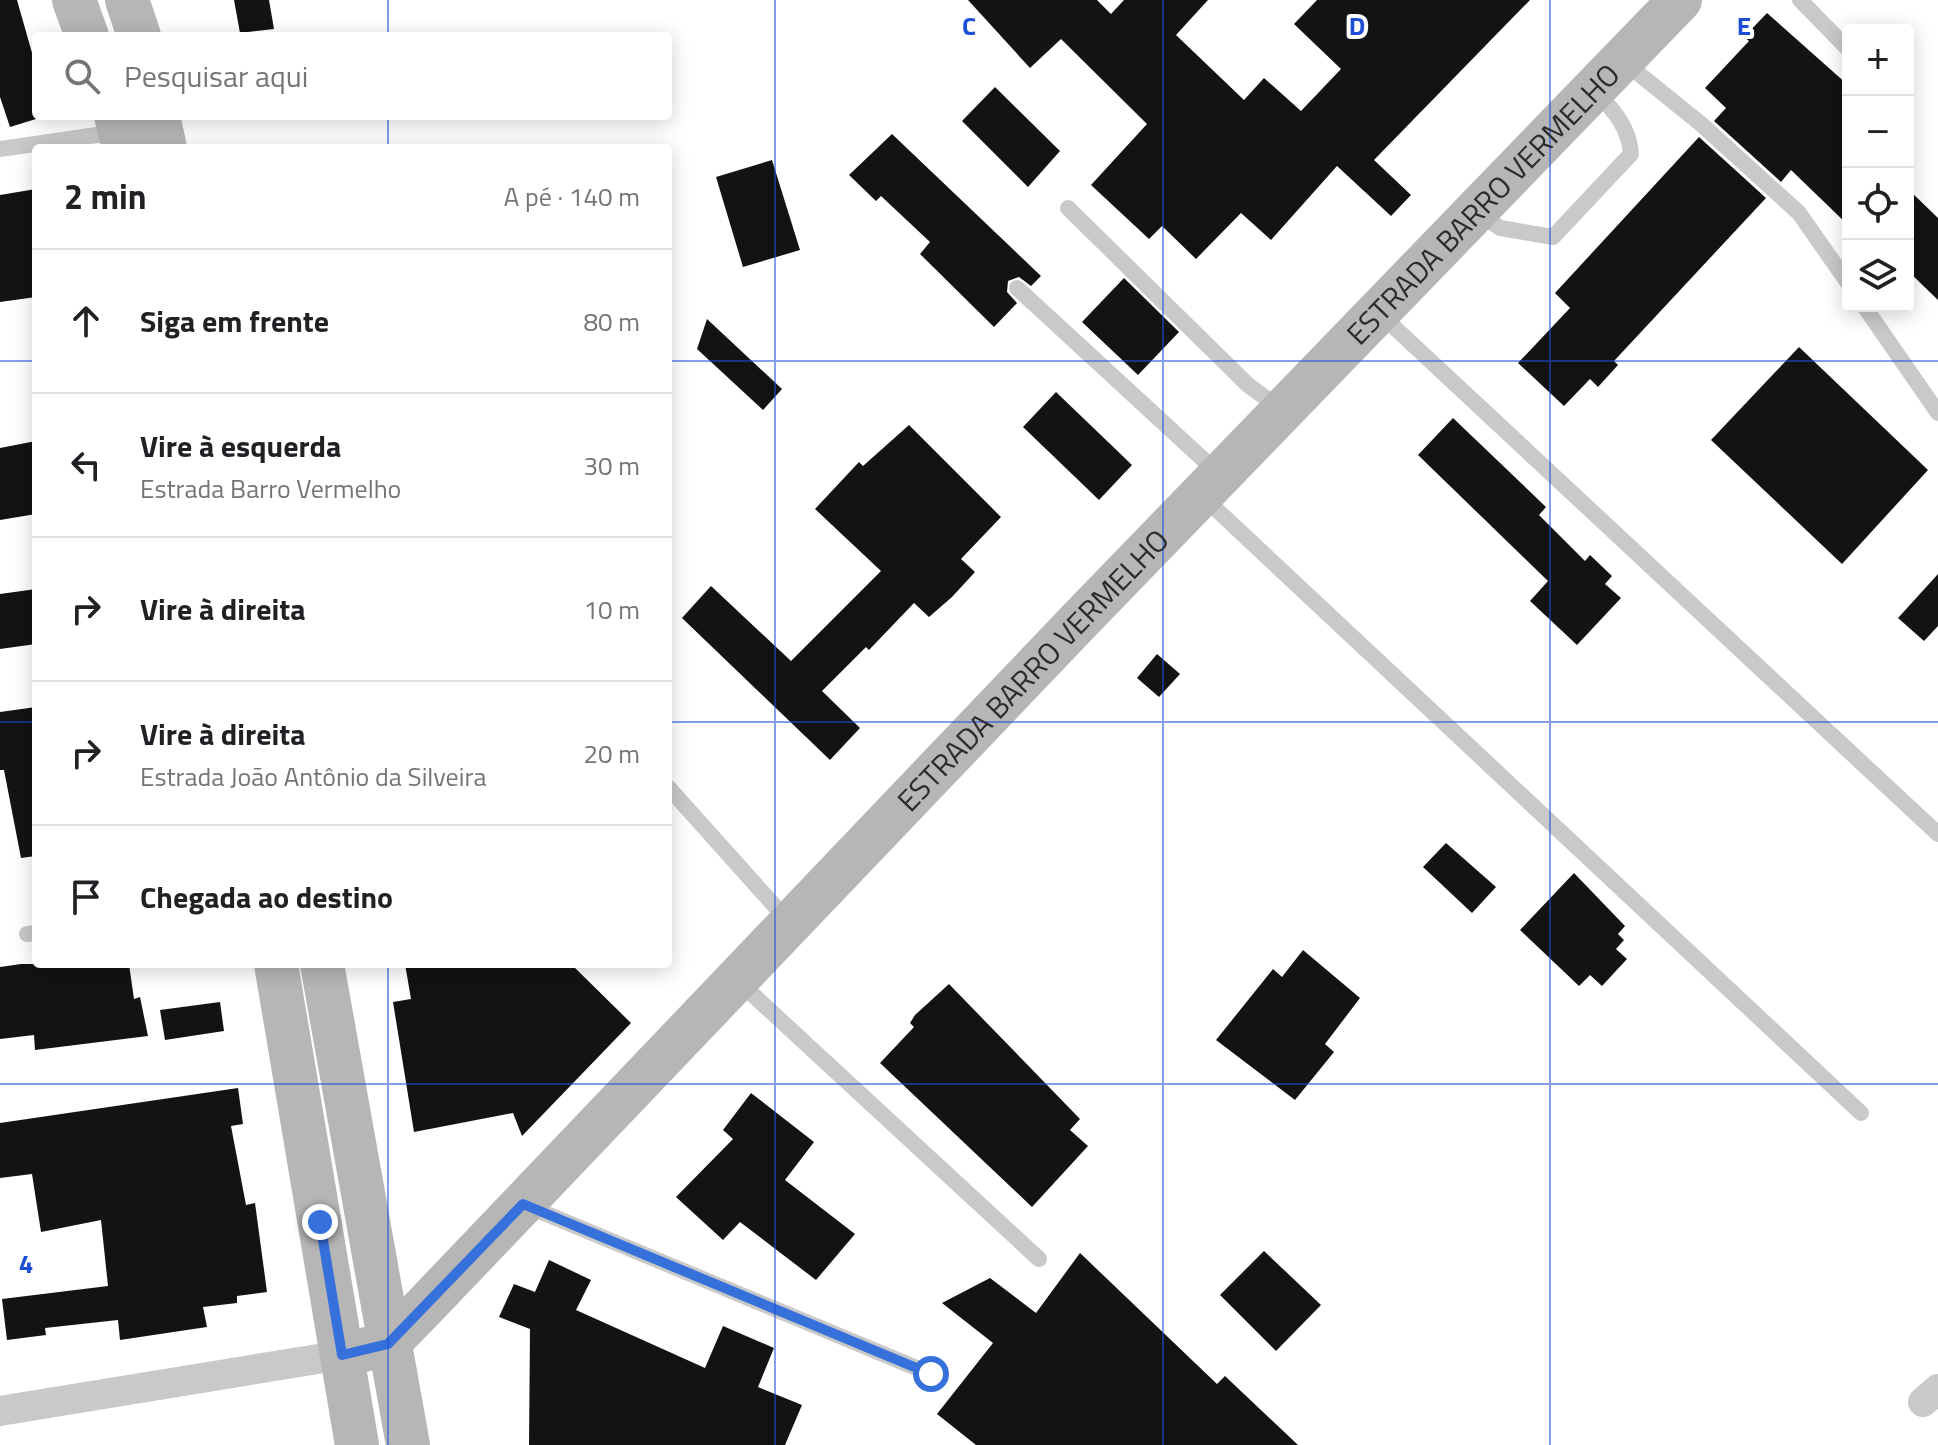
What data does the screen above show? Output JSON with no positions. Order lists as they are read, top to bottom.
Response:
{
  "streets": {
    "street": ["ESTRADA BARRO VERMELHO"]
  },
  "page": {
    "map_buttons": ["+", "−"],
    "search": "Pesquisar aqui",
    "heading": ["2 min", "A pé · 140 m"],
    "list": [
      ["Siga em frente", "80 m"],
      ["Vire à esquerda", "Estrada Barro Vermelho", "30 m"],
      ["Vire à direita", "10 m"],
      ["Vire à direita", "Estrada João Antônio da Silveira", "20 m"],
      "Chegada ao destino"
    ]
  },
  "grid": {
    "columns": ["C", "D", "E"],
    "rows": ["4"]
  }
}
